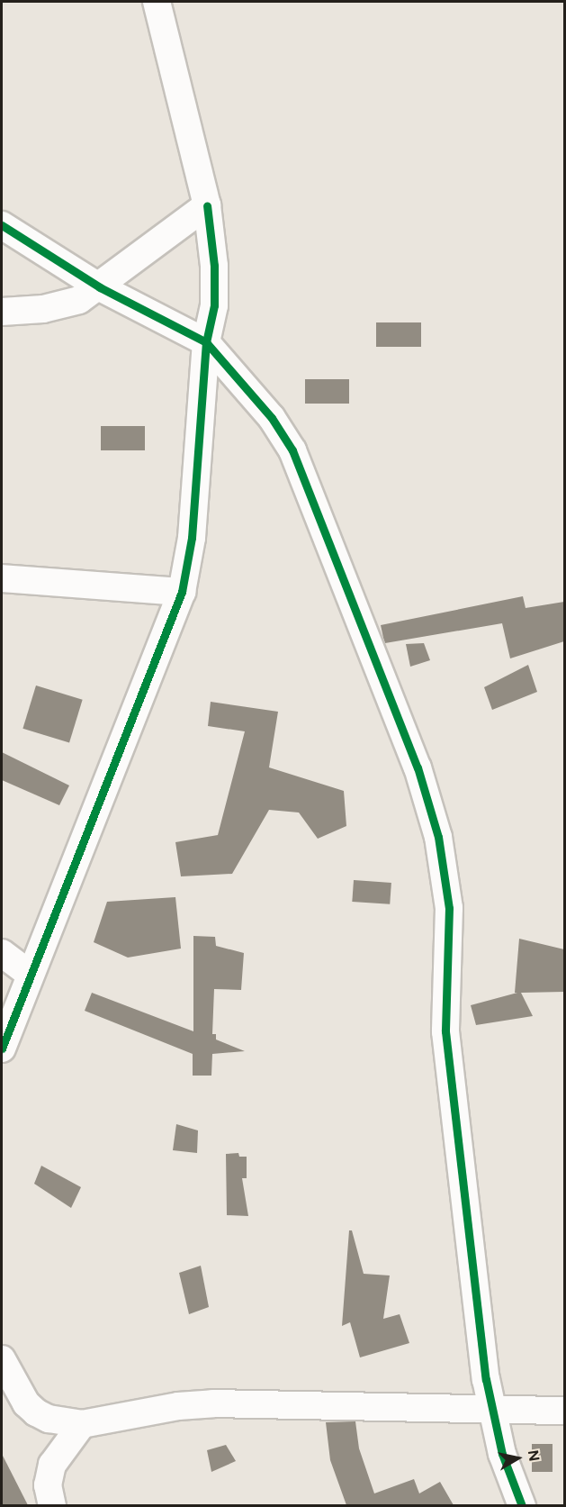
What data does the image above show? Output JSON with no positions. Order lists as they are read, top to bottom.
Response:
{
  "north": "right"
}
